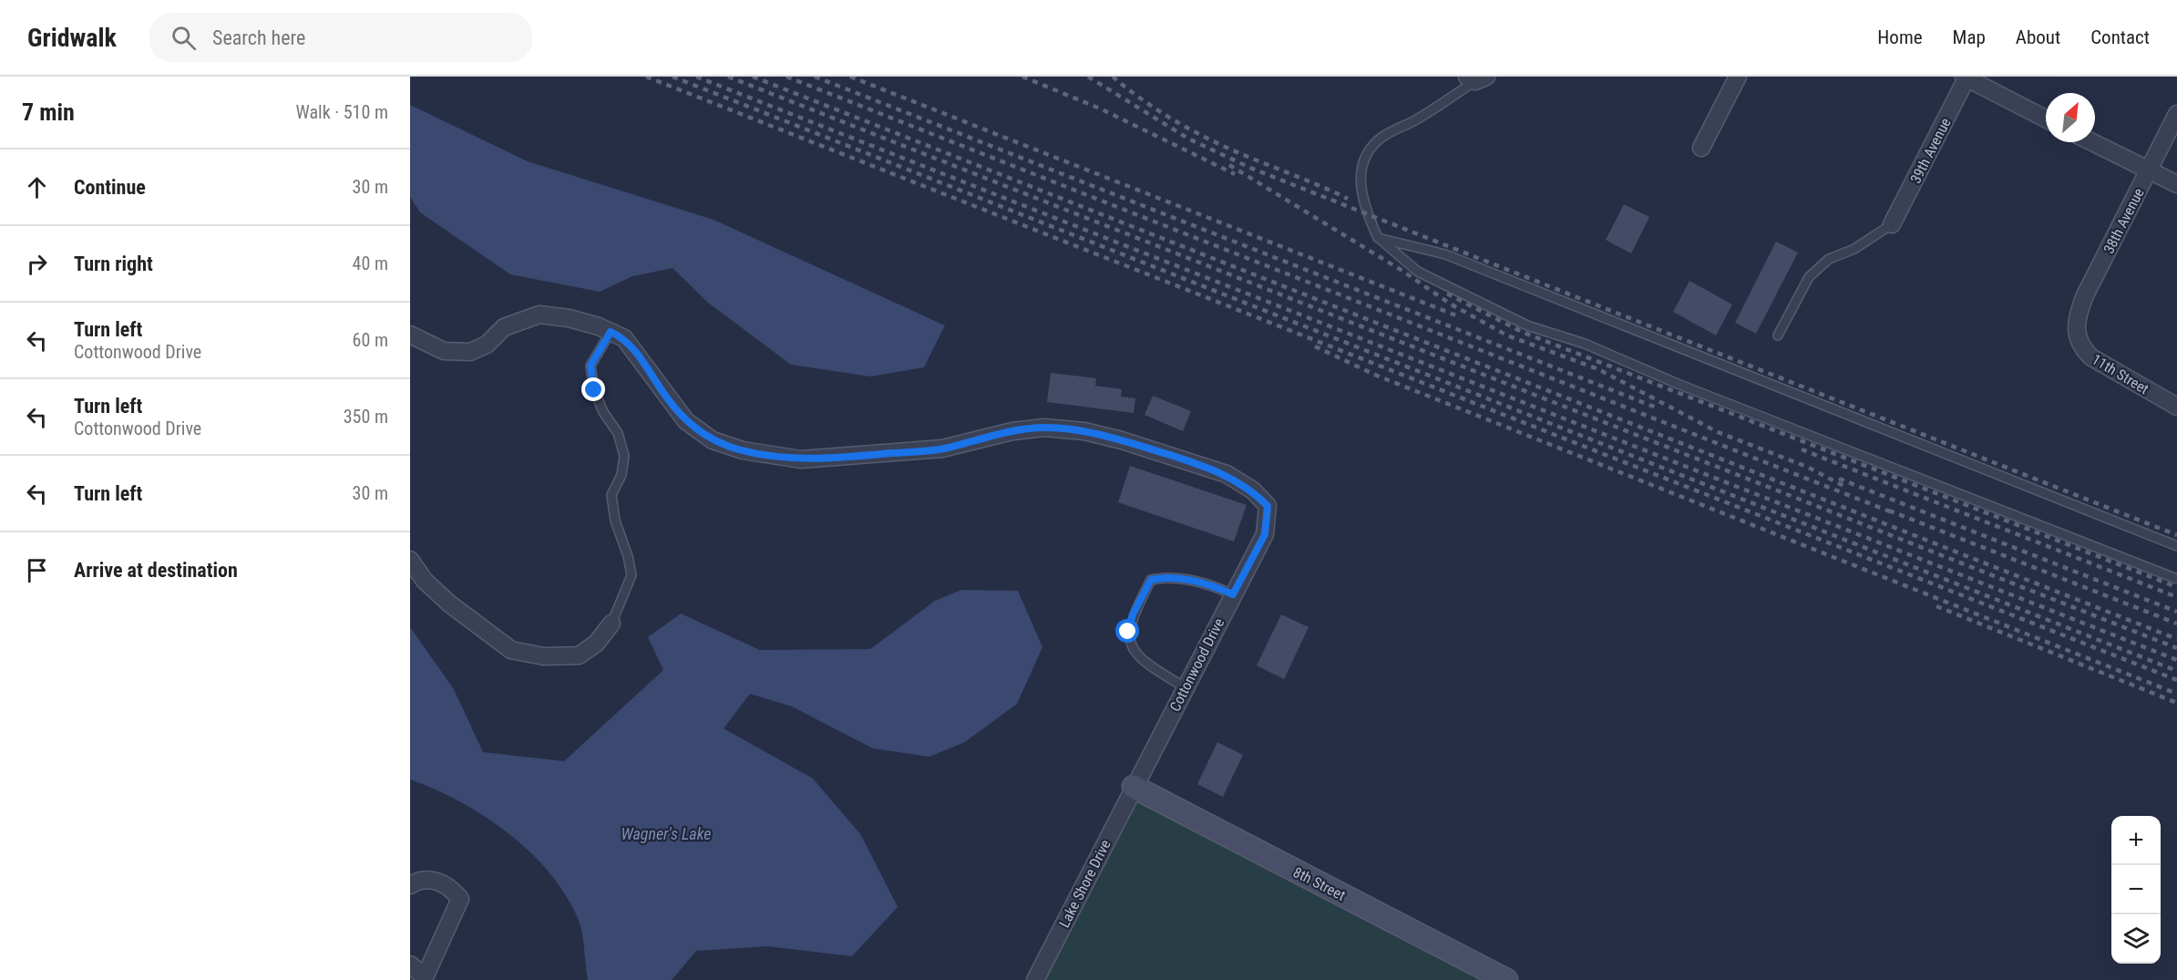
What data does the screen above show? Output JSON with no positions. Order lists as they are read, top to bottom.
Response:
{
  "streets": {
    "street": [
      "39th Avenue",
      "38th Avenue",
      "11th Street",
      "Cottonwood Drive",
      "Lake Shore Drive",
      "8th Street"
    ]
  },
  "crossings": [
    ["38th Avenue", "11th Street"],
    ["Cottonwood Drive", "Lake Shore Drive"],
    ["Cottonwood Drive", "8th Street"],
    ["Lake Shore Drive", "8th Street"]
  ],
  "water": ["Wagner's Lake"],
  "north": "top right",
  "page": {
    "header": "Gridwalk",
    "search": "Search here",
    "nav": [
      "Home",
      "Map",
      "About",
      "Contact"
    ],
    "heading": ["7 min", "Walk · 510 m"],
    "list": [
      ["Continue", "30 m"],
      ["Turn right", "40 m"],
      ["Turn left", "Cottonwood Drive", "60 m"],
      ["Turn left", "Cottonwood Drive", "350 m"],
      ["Turn left", "30 m"],
      "Arrive at destination"
    ],
    "map_buttons": ["+", "−"]
  }
}
